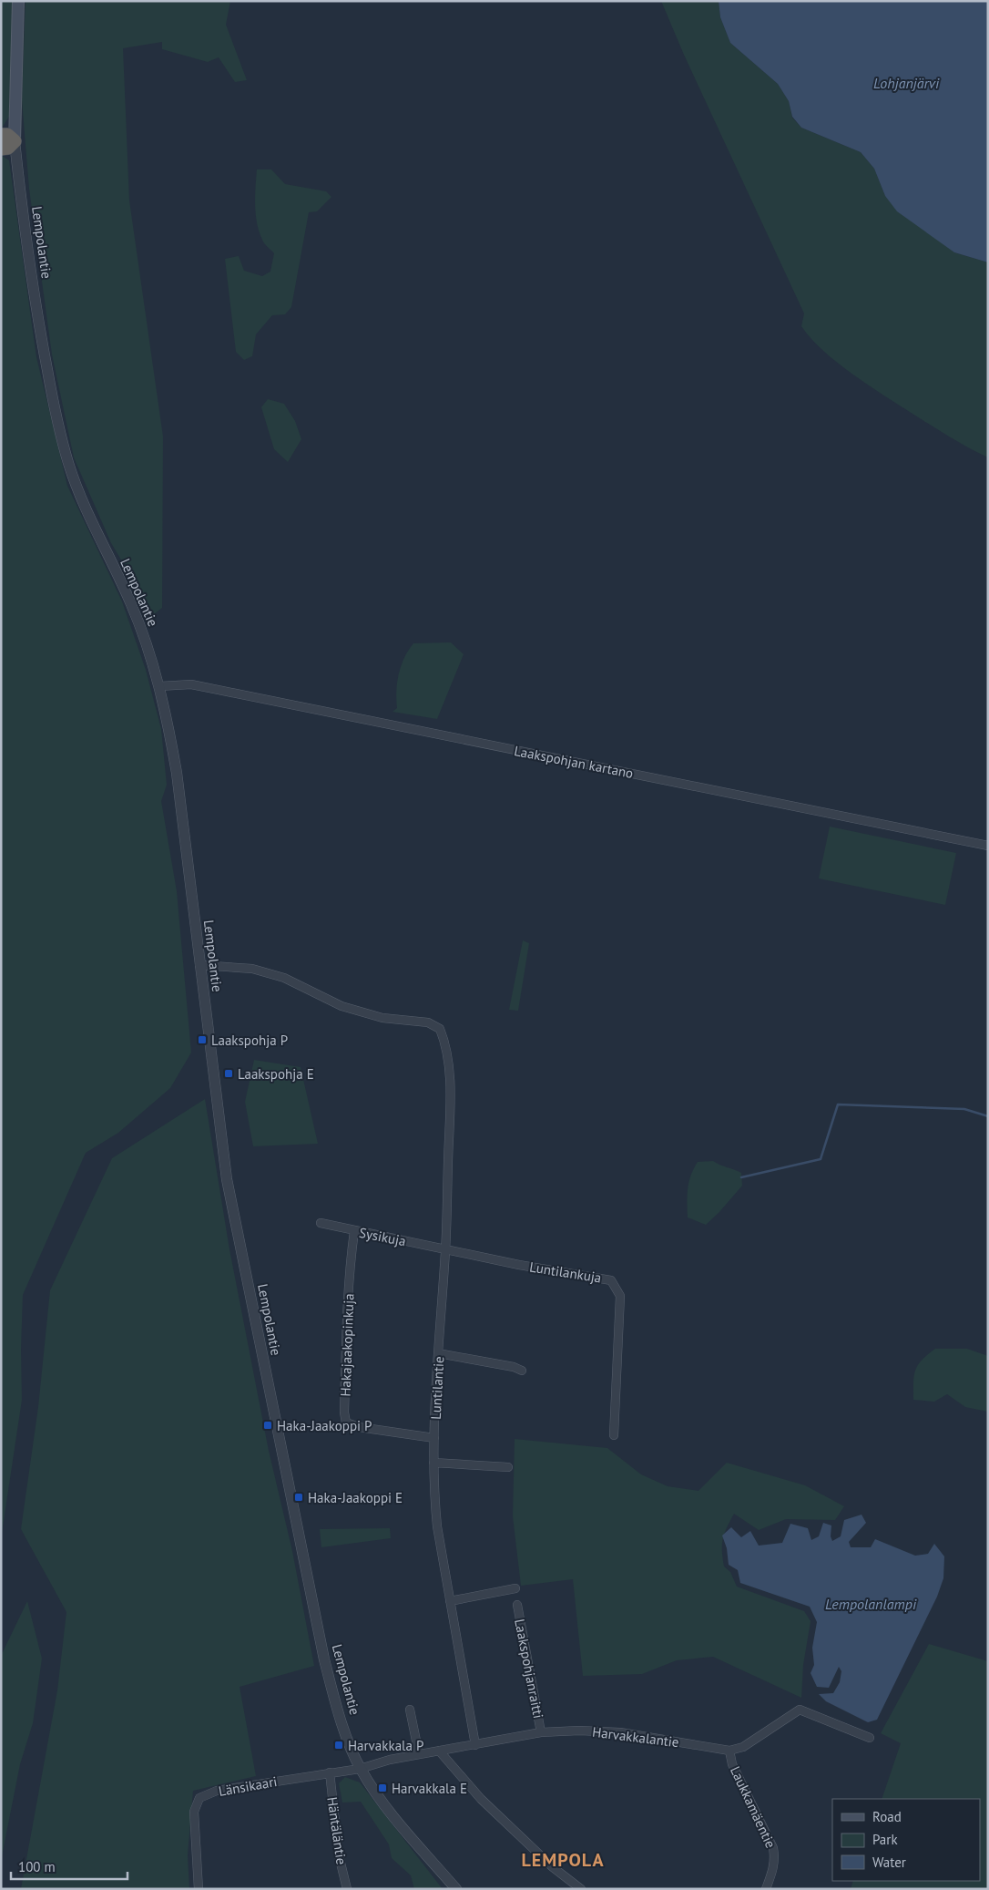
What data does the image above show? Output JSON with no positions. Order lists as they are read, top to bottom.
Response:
{
  "streets": {
    "main road": ["Lempolantie"],
    "street": [
      "Laakspohjan kartano",
      "Sysikuja",
      "Luntilankuja",
      "Hakajaakopinkuja",
      "Luntilantie",
      "Laakspohjanraitti",
      "Harvakkalantie",
      "Länsikaari",
      "Laukkamäentie",
      "Häntäläntie"
    ]
  },
  "crossings": [
    ["Lempolantie", "Laakspohjan kartano"],
    ["Lempolantie", "Luntilantie"],
    ["Lempolantie", "Harvakkalantie"],
    ["Lempolantie", "Länsikaari"],
    ["Sysikuja", "Luntilankuja"],
    ["Sysikuja", "Hakajaakopinkuja"],
    ["Sysikuja", "Luntilantie"],
    ["Luntilankuja", "Luntilantie"],
    ["Hakajaakopinkuja", "Luntilantie"],
    ["Luntilantie", "Harvakkalantie"],
    ["Laakspohjanraitti", "Harvakkalantie"],
    ["Harvakkalantie", "Länsikaari"],
    ["Harvakkalantie", "Laukkamäentie"],
    ["Länsikaari", "Häntäläntie"]
  ],
  "districts": ["LEMPOLA"],
  "water": ["Lohjanjärvi", "Lempolanlampi"],
  "places": {
    "transit": [
      "Laakspohja P",
      "Laakspohja E",
      "Haka-Jaakoppi P",
      "Haka-Jaakoppi E",
      "Harvakkala P",
      "Harvakkala E"
    ]
  },
  "legend": ["Road", "Park", "Water"],
  "scale_bar": "100 m"
}
